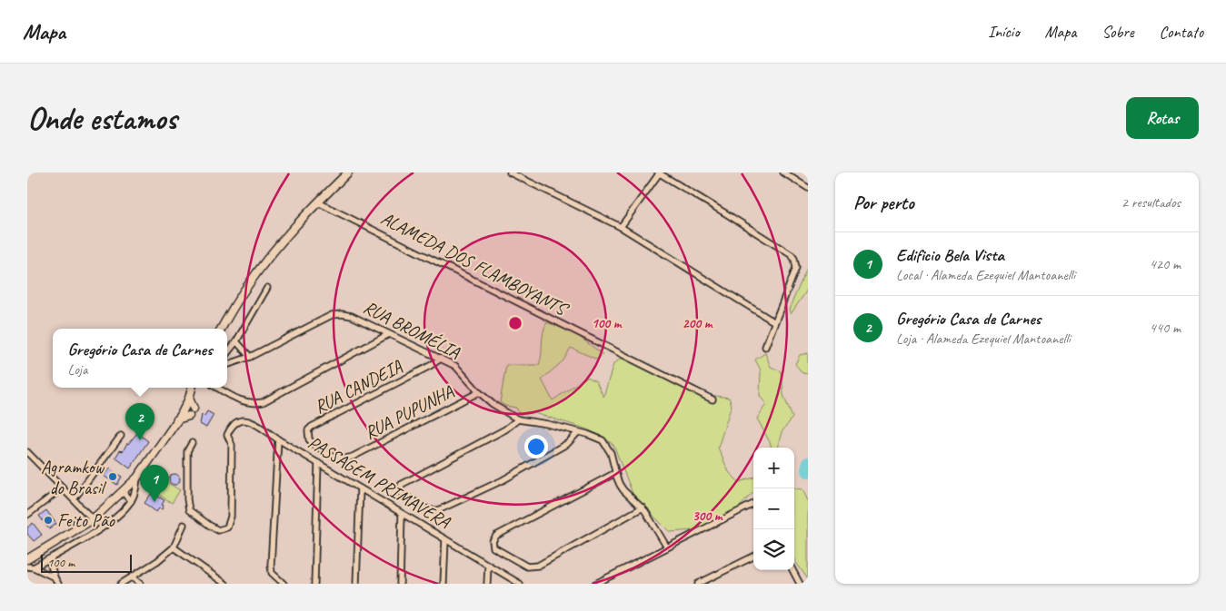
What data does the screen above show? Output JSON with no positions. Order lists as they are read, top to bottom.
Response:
{
  "streets": {
    "street": [
      "ALAMEDA DOS FLAMBOYANTS",
      "RUA BROMÉLIA",
      "RUA CANDEIA",
      "RUA PUPUNHA",
      "PASSAGEM PRIMAVERA"
    ]
  },
  "crossings": [
    ["RUA BROMÉLIA", "RUA CANDEIA"],
    ["RUA BROMÉLIA", "RUA PUPUNHA"],
    ["RUA CANDEIA", "RUA PUPUNHA"]
  ],
  "places": ["Agramkow do Brasil", "Feito Pão"],
  "scale_bar": "100 m",
  "page": {
    "header": "Mapa",
    "nav": [
      "Início",
      "Mapa",
      "Sobre",
      "Contato"
    ],
    "buttons": "Rotas",
    "title": "Onde estamos",
    "heading": ["Por perto", "2 resultados"],
    "list": [
      {
        "mark": "1",
        "name": "Edificio Bela Vista",
        "note": "Local · Alameda Ezequiel Mantoanelli",
        "value": "420 m"
      },
      {
        "mark": "2",
        "name": "Gregório Casa de Carnes",
        "note": "Loja · Alameda Ezequiel Mantoanelli",
        "value": "440 m"
      }
    ],
    "popup": ["Gregório Casa de Carnes", "Loja"],
    "pins": ["2", "1"],
    "map_buttons": ["+", "−"],
    "scale": "100 m"
  },
  "rings": ["100 m", "200 m", "300 m"]
}
